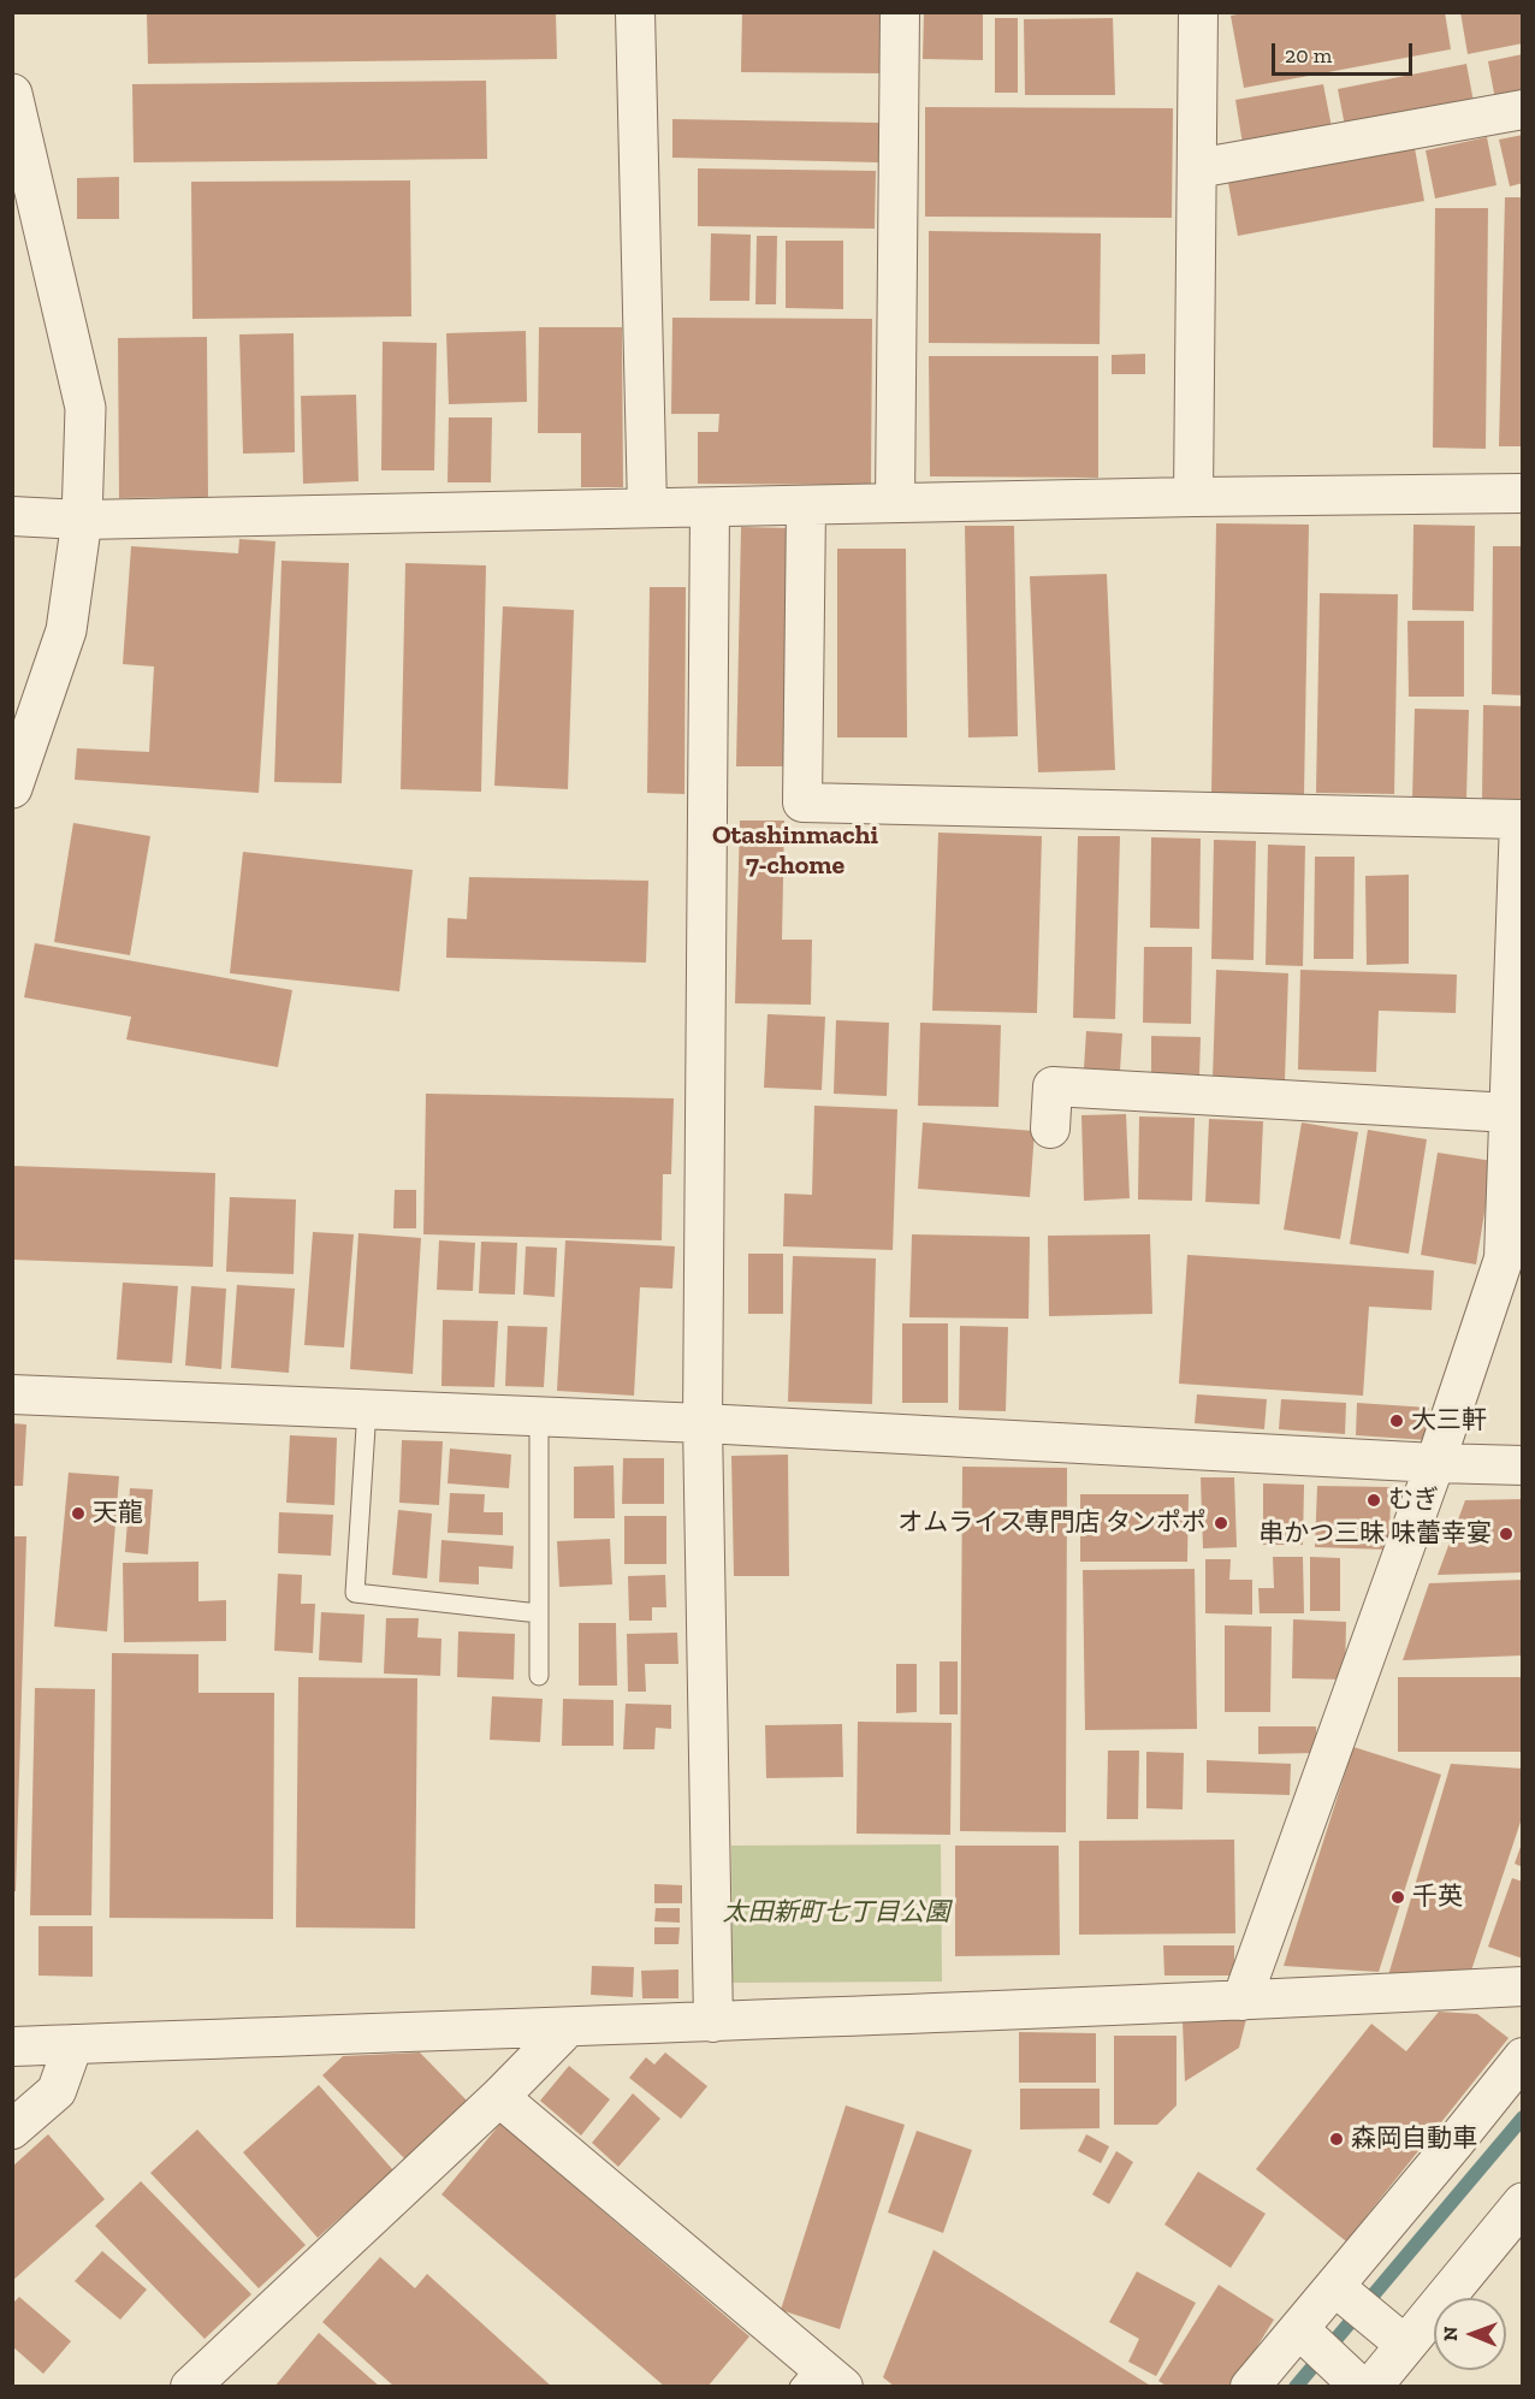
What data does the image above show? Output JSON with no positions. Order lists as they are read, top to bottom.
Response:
{
  "districts": ["Otashinmachi 7-chome"],
  "parks": ["太田新町七丁目公園"],
  "places": [
    "大三軒",
    "むぎ",
    "天龍",
    "オムライス専門店 タンポポ",
    "串かつ三昧 味蕾幸宴",
    "千英",
    "森岡自動車"
  ],
  "scale_bar": "20 m",
  "north": "left"
}
